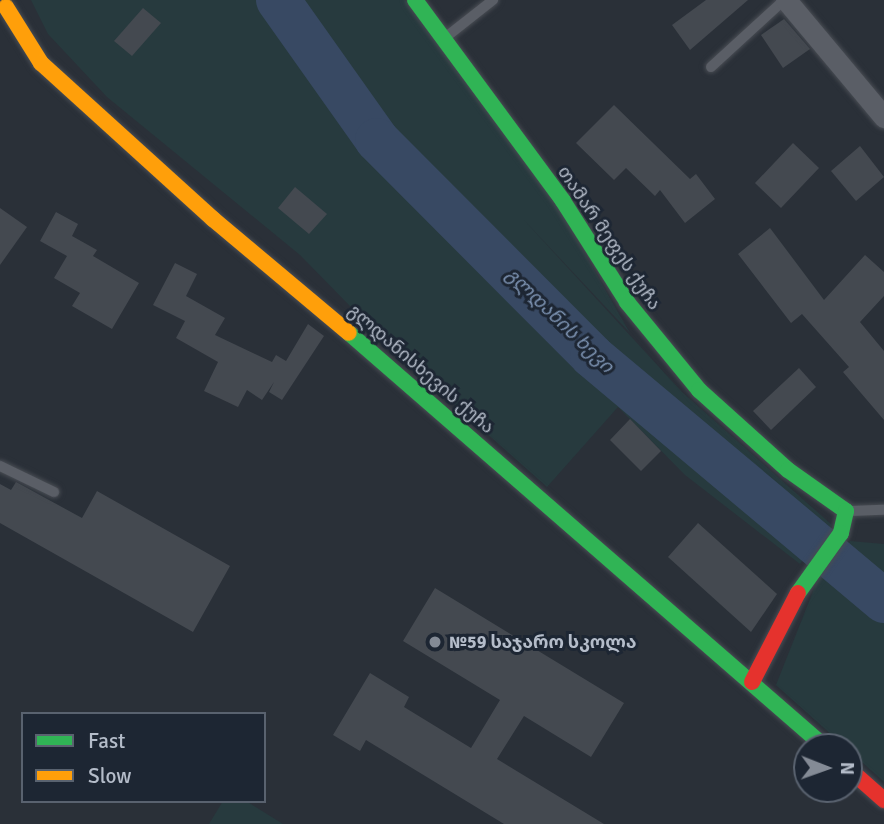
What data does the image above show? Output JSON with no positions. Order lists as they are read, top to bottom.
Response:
{
  "streets": {
    "street": ["თამარ მეფეს ქუჩა", "გლდანისხევის ქუჩა"]
  },
  "water": ["გლდანის ხევი"],
  "places": ["№59 საჯარო სკოლა"],
  "legend": ["Fast", "Slow"],
  "north": "right"
}
